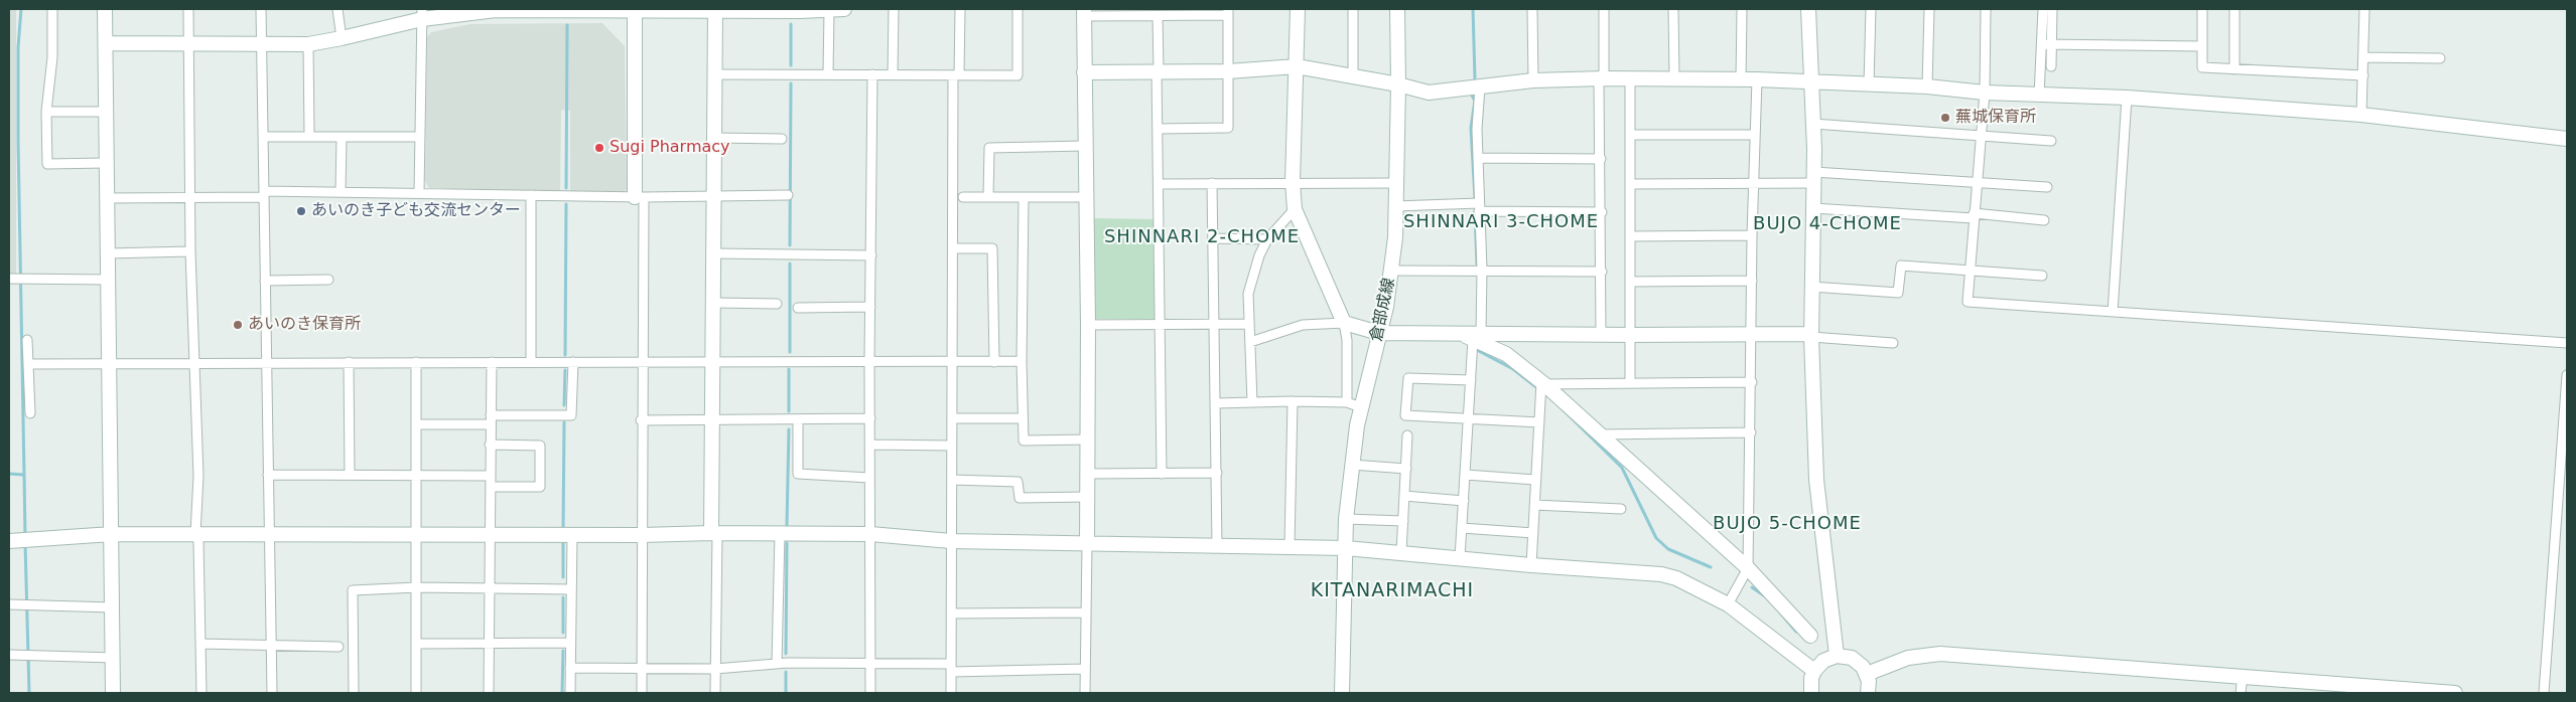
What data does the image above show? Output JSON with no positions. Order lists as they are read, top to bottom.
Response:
{
  "streets": {
    "street": ["倉部成線"]
  },
  "districts": [
    "SHINNARI 3-CHOME",
    "BUJO 4-CHOME",
    "SHINNARI 2-CHOME",
    "BUJO 5-CHOME",
    "KITANARIMACHI"
  ],
  "places": [
    "蕪城保育所",
    "Sugi Pharmacy",
    "あいのき子ども交流センター",
    "あいのき保育所"
  ]
}
